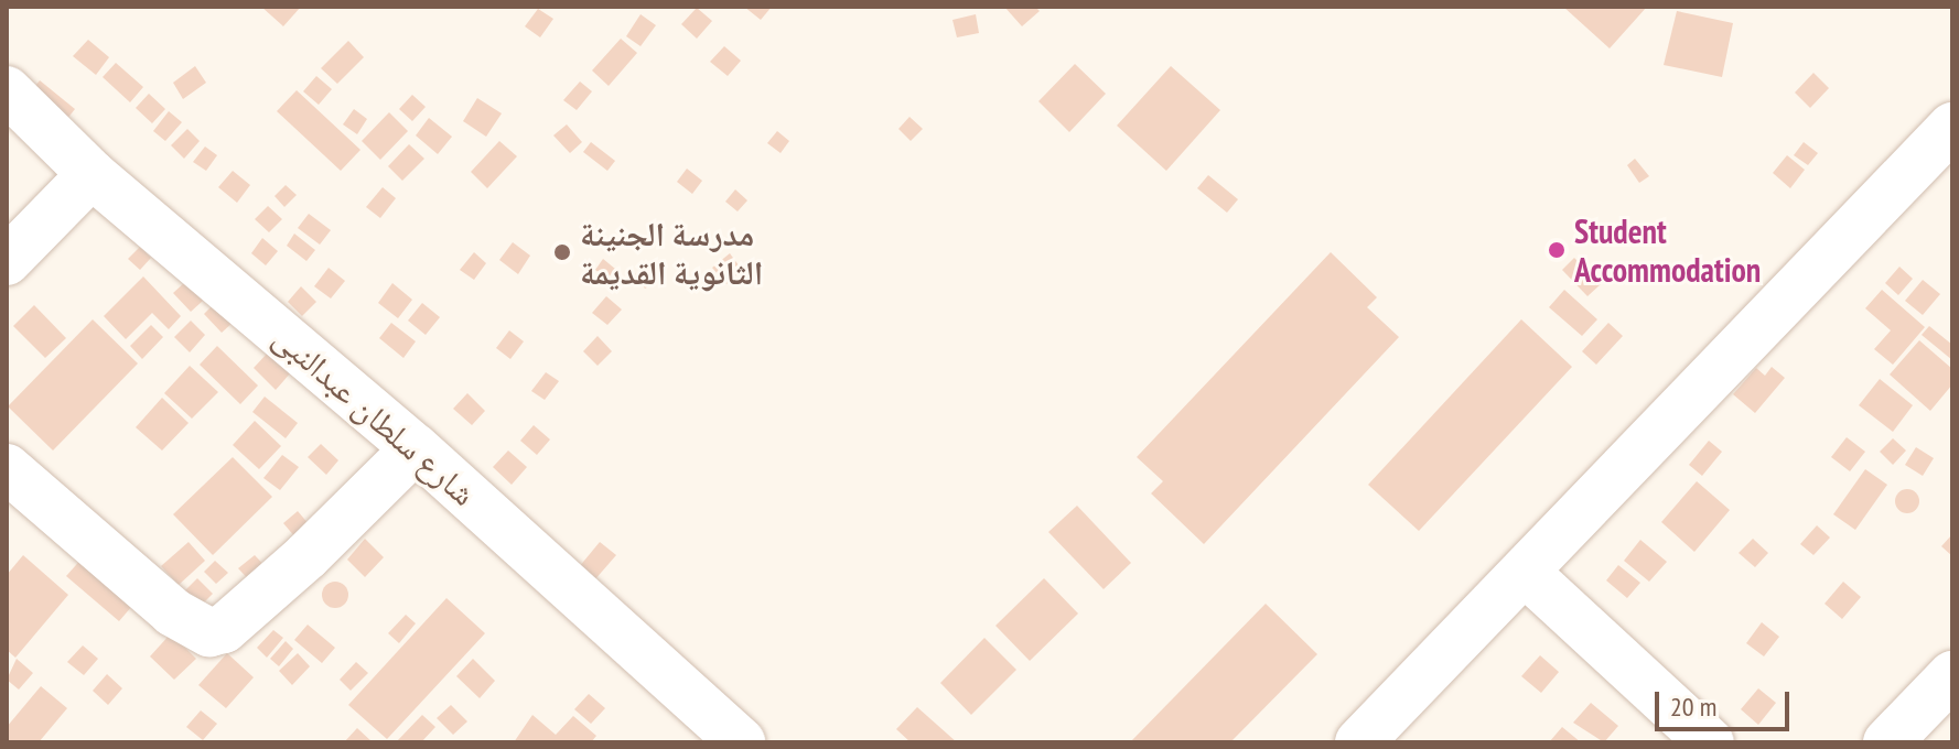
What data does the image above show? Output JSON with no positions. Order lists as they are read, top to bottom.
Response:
{
  "streets": {
    "street": ["شارع سلطان عبدالنبى"]
  },
  "places": ["Student Accommodation", "مدرسة الجنينة الثانوية القديمة"],
  "scale_bar": "20 m"
}
